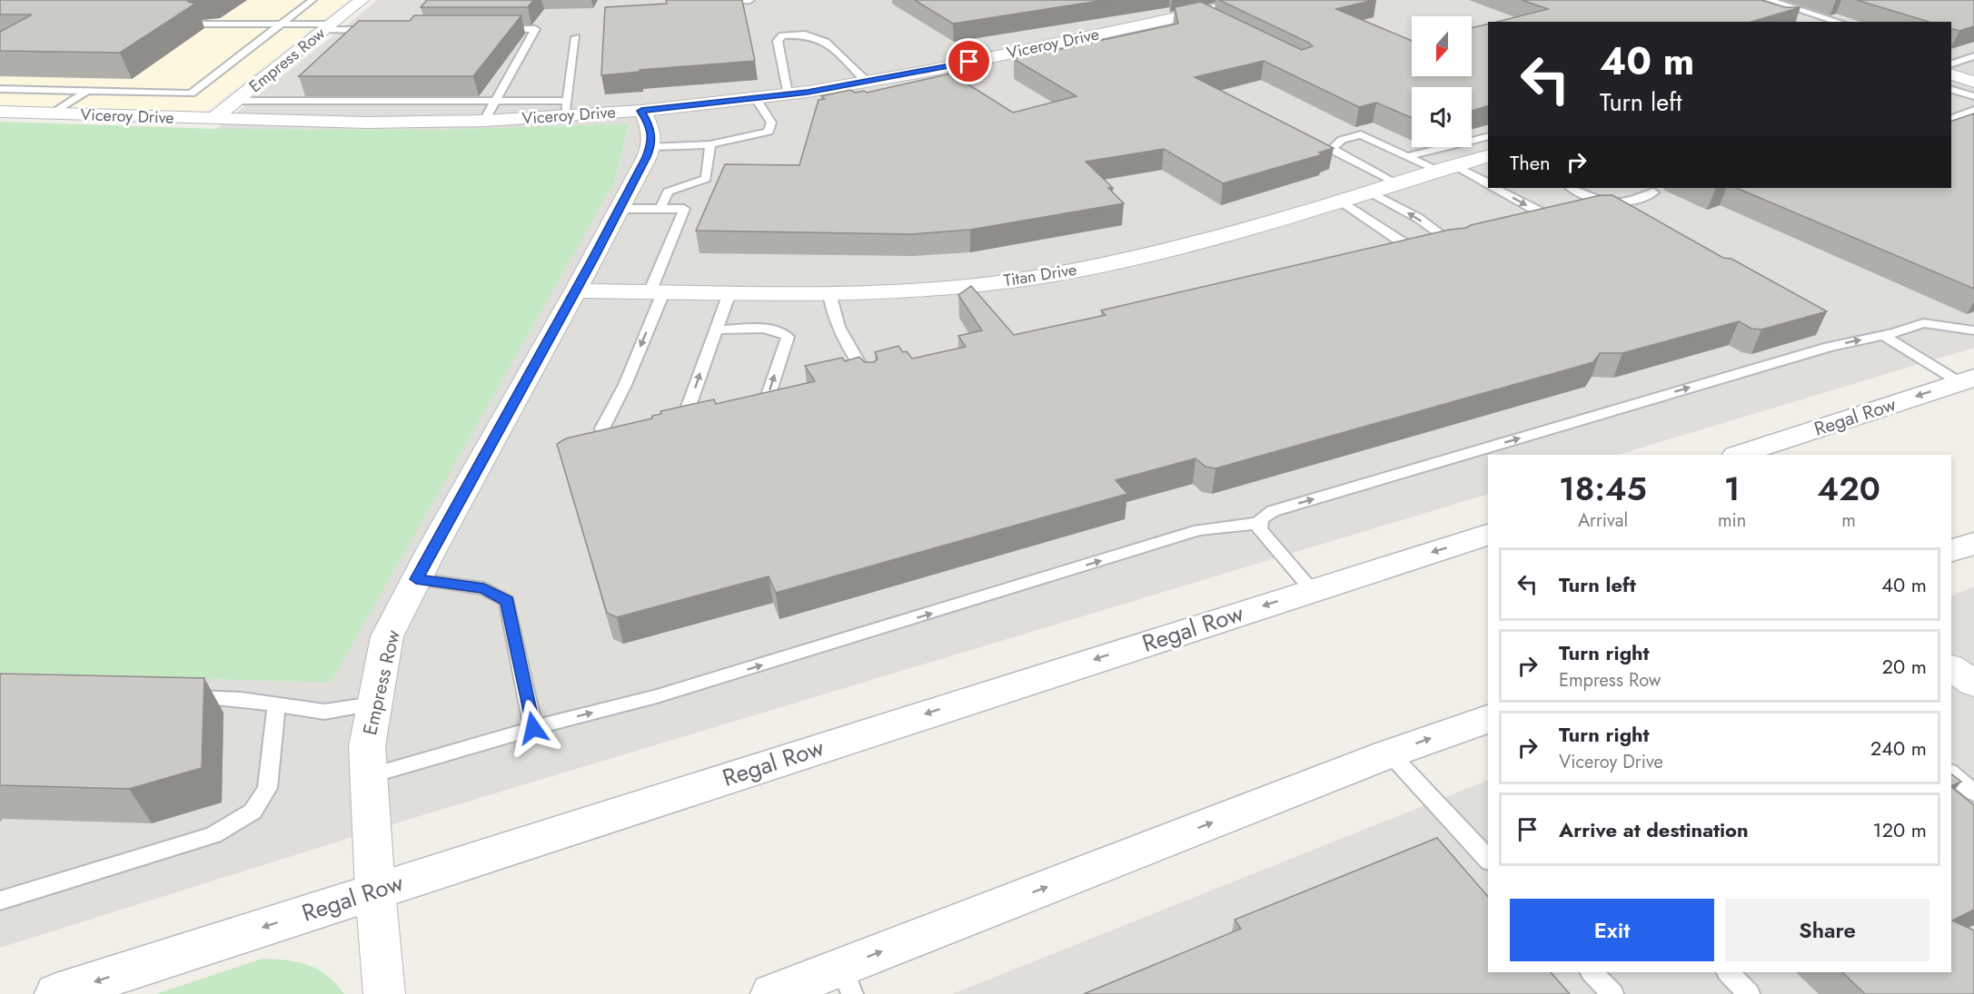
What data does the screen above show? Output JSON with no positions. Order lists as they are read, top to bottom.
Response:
{
  "streets": {
    "main road": ["Regal Row"],
    "street": ["Viceroy Drive", "Empress Row", "Titan Drive"]
  },
  "crossings": [
    ["Viceroy Drive", "Empress Row"],
    ["Empress Row", "Titan Drive"],
    ["Empress Row", "Regal Row"]
  ],
  "north": "bottom",
  "page": {
    "turn": ["40 m", "Turn left"],
    "then": "Then",
    "eta": [
      "18:45",
      "Arrival",
      "1",
      "min",
      "420",
      "m"
    ],
    "list": [
      {
        "name": "Turn left",
        "value": "40 m"
      },
      {
        "name": "Turn right",
        "note": "Empress Row",
        "value": "20 m"
      },
      {
        "name": "Turn right",
        "note": "Viceroy Drive",
        "value": "240 m"
      },
      {
        "name": "Arrive at destination",
        "value": "120 m"
      }
    ],
    "buttons": ["Exit", "Share"]
  }
}
